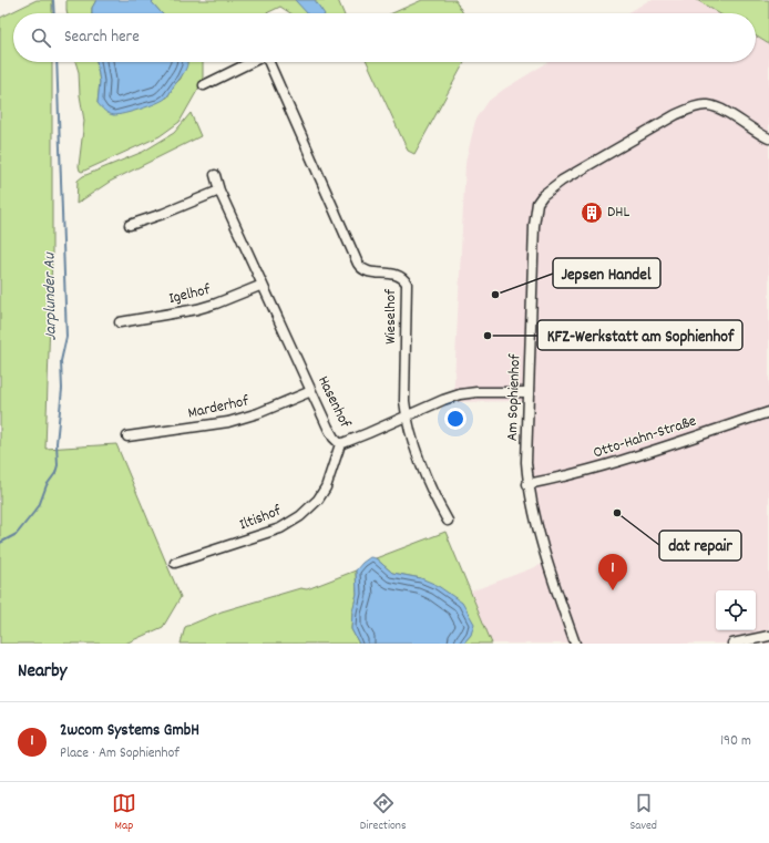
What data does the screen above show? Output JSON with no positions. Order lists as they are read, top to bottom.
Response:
{
  "streets": {
    "street": [
      "Igelhof",
      "Wieselhof",
      "Am Sophienhof",
      "Hasenhof",
      "Marderhof",
      "Otto-Hahn-Straße",
      "Iltishof"
    ]
  },
  "crossings": [
    ["Igelhof", "Hasenhof"],
    ["Wieselhof", "Hasenhof"],
    ["Am Sophienhof", "Hasenhof"],
    ["Am Sophienhof", "Otto-Hahn-Straße"],
    ["Hasenhof", "Marderhof"],
    ["Hasenhof", "Iltishof"]
  ],
  "water": ["Jarplunder Au"],
  "places": {
    "building": ["DHL"],
    "other": ["Jepsen Handel", "KFZ-Werkstatt am Sophienhof", "dat repair"]
  },
  "page": {
    "search": "Search here",
    "pins": "1",
    "heading": "Nearby",
    "list": [
      {
        "mark": "1",
        "name": "2wcom Systems GmbH",
        "note": "Place · Am Sophienhof",
        "value": "190 m"
      }
    ],
    "nav": ["Map", "Directions", "Saved"]
  }
}
